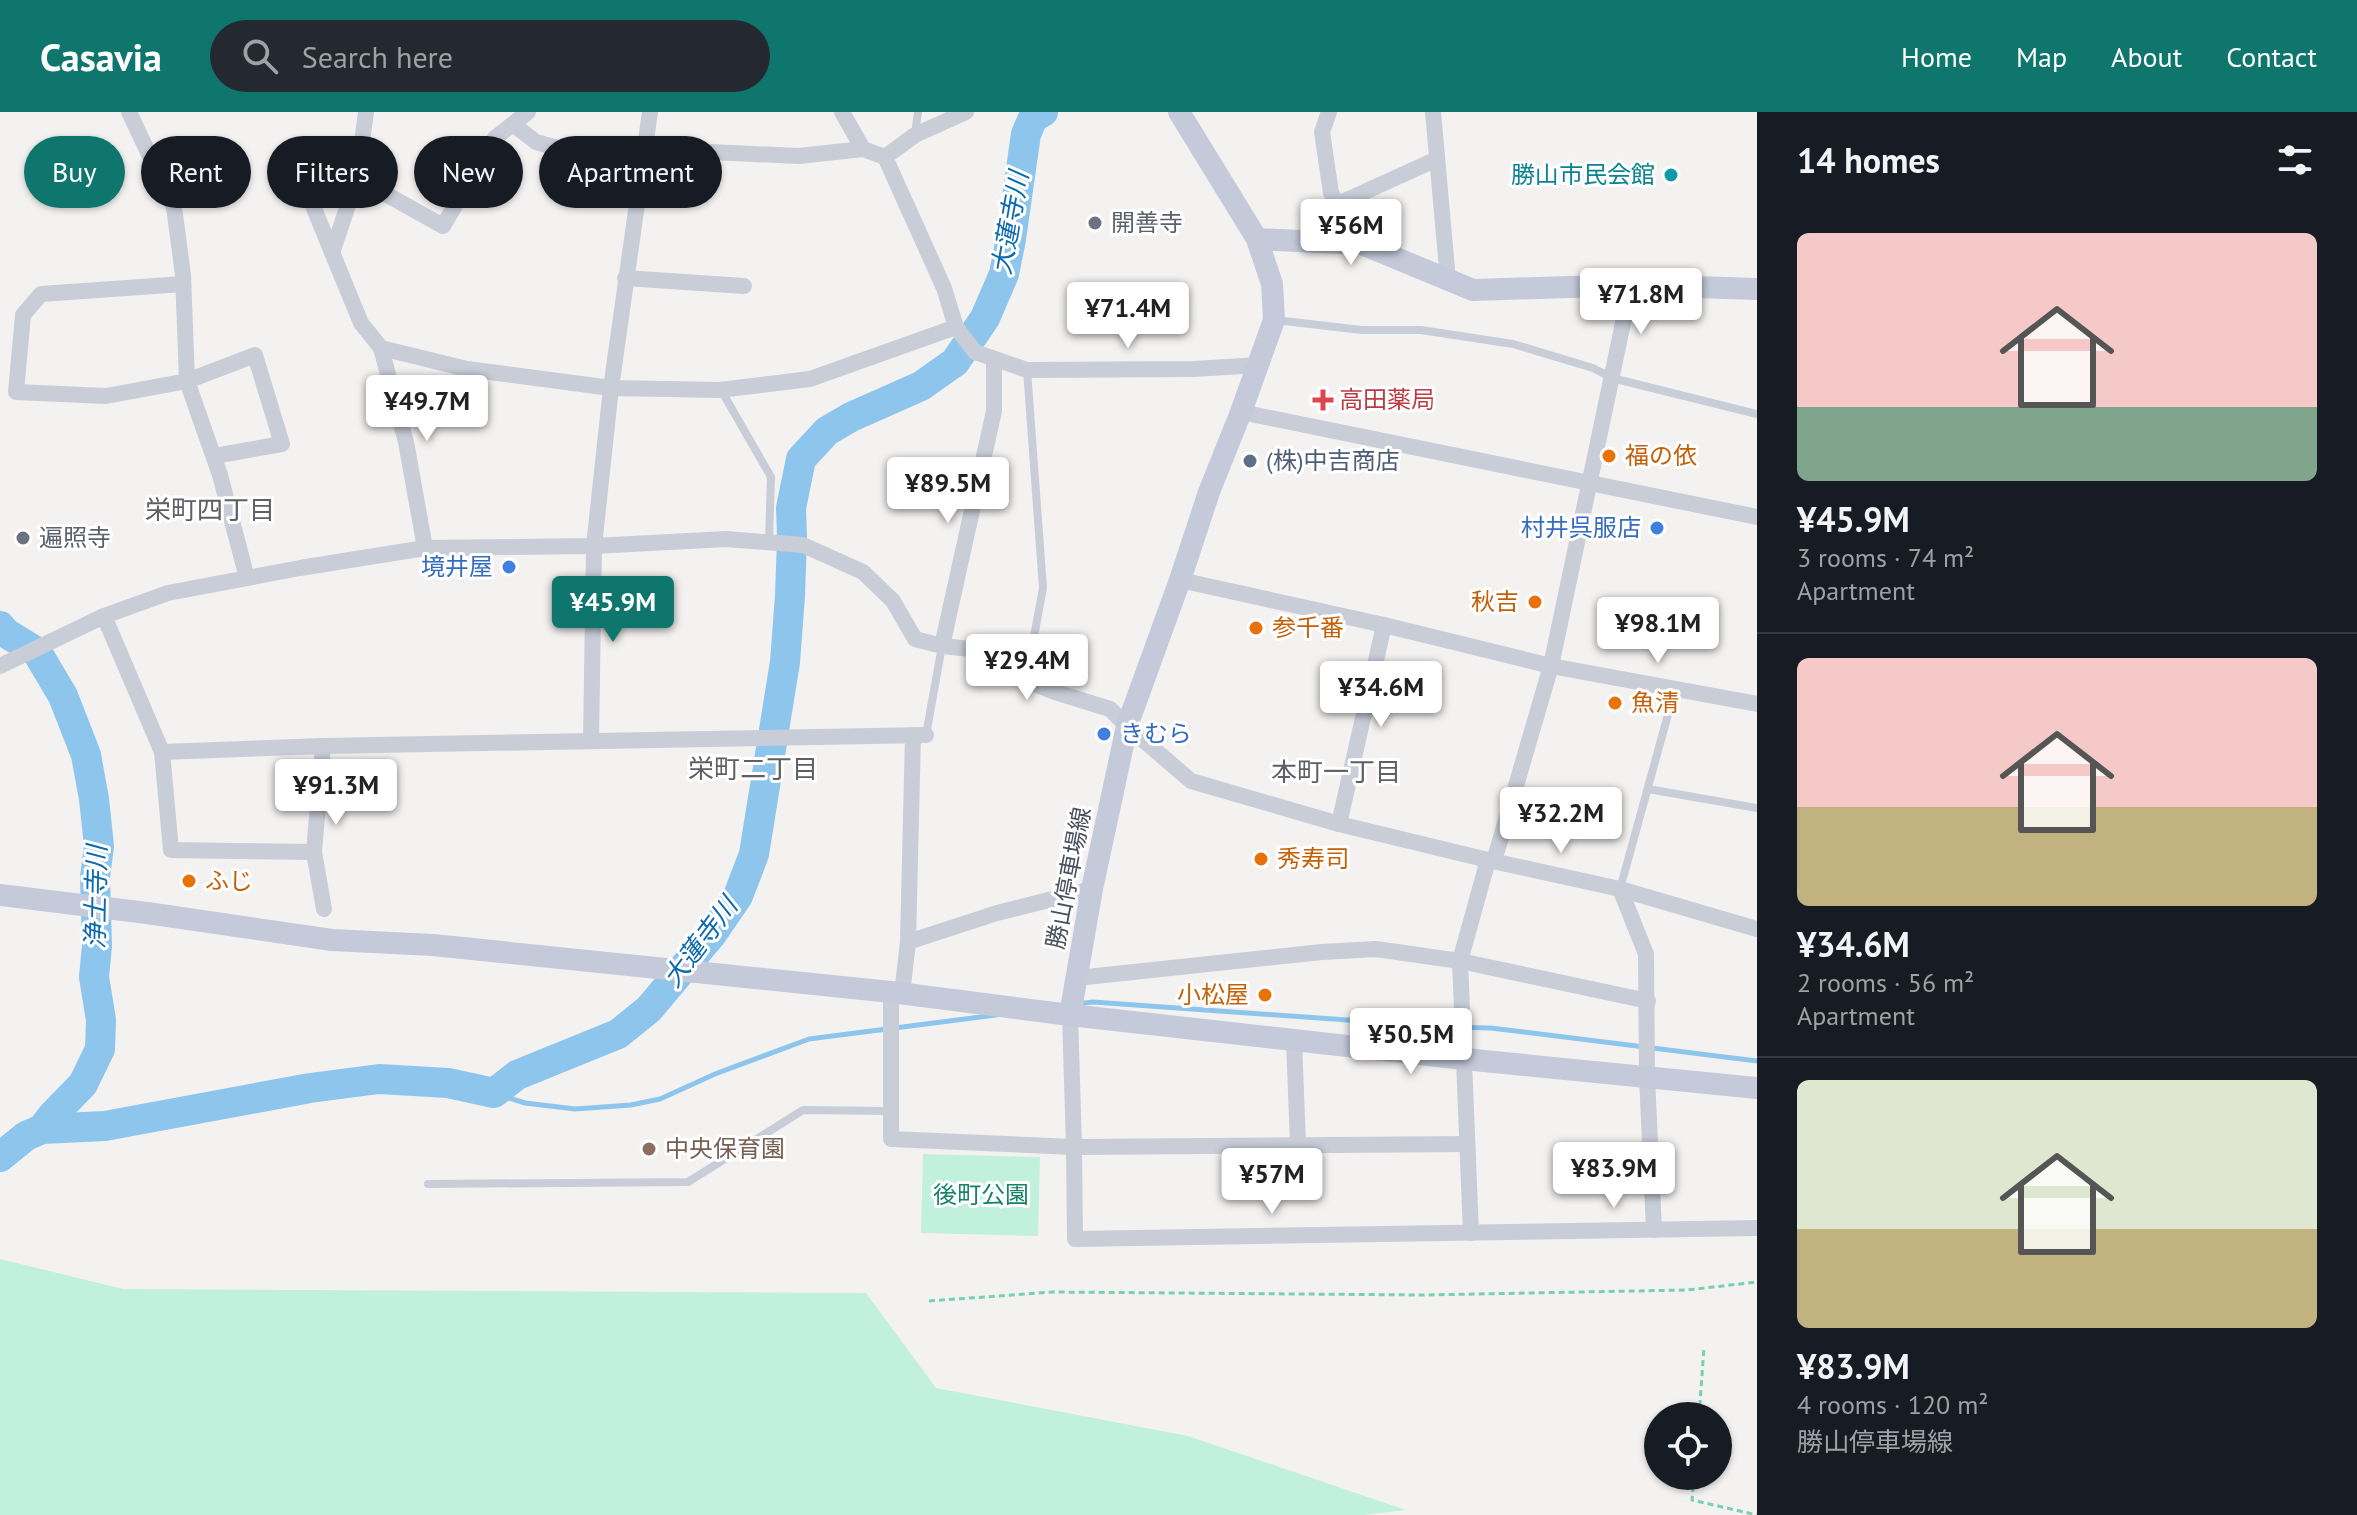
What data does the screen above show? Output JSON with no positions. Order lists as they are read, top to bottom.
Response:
{
  "streets": {
    "main road": ["勝山停車場線"]
  },
  "districts": ["栄町四丁目", "栄町二丁目", "本町一丁目"],
  "water": ["大蓮寺川", "浄土寺川"],
  "parks": ["後町公園"],
  "places": {
    "other": [
      "勝山市民会館",
      "開善寺",
      "福の依",
      "(株)中吉商店",
      "村井呉服店",
      "遍照寺",
      "境井屋",
      "秋吉",
      "参千番",
      "魚清",
      "きむら",
      "秀寿司",
      "ふじ",
      "小松屋",
      "中央保育園"
    ],
    "health": ["高田薬局"]
  },
  "page": {
    "header": "Casavia",
    "search": "Search here",
    "nav": [
      "Home",
      "Map",
      "About",
      "Contact"
    ],
    "heading": "14 homes",
    "chip": [
      "Buy",
      "Rent",
      "Filters",
      "New",
      "Apartment"
    ],
    "price": [
      "¥56M",
      "¥71.8M",
      "¥71.4M",
      "¥49.7M",
      "¥89.5M",
      "¥45.9M",
      "¥98.1M",
      "¥29.4M",
      "¥34.6M",
      "¥91.3M",
      "¥32.2M",
      "¥50.5M",
      "¥83.9M",
      "¥57M"
    ],
    "list": [
      {
        "name": "¥45.9M",
        "note": "3 rooms · 74 m² · Apartment"
      },
      {
        "name": "¥34.6M",
        "note": "2 rooms · 56 m² · Apartment"
      },
      {
        "name": "¥83.9M",
        "note": "4 rooms · 120 m² · 勝山停車場線"
      }
    ]
  }
}
